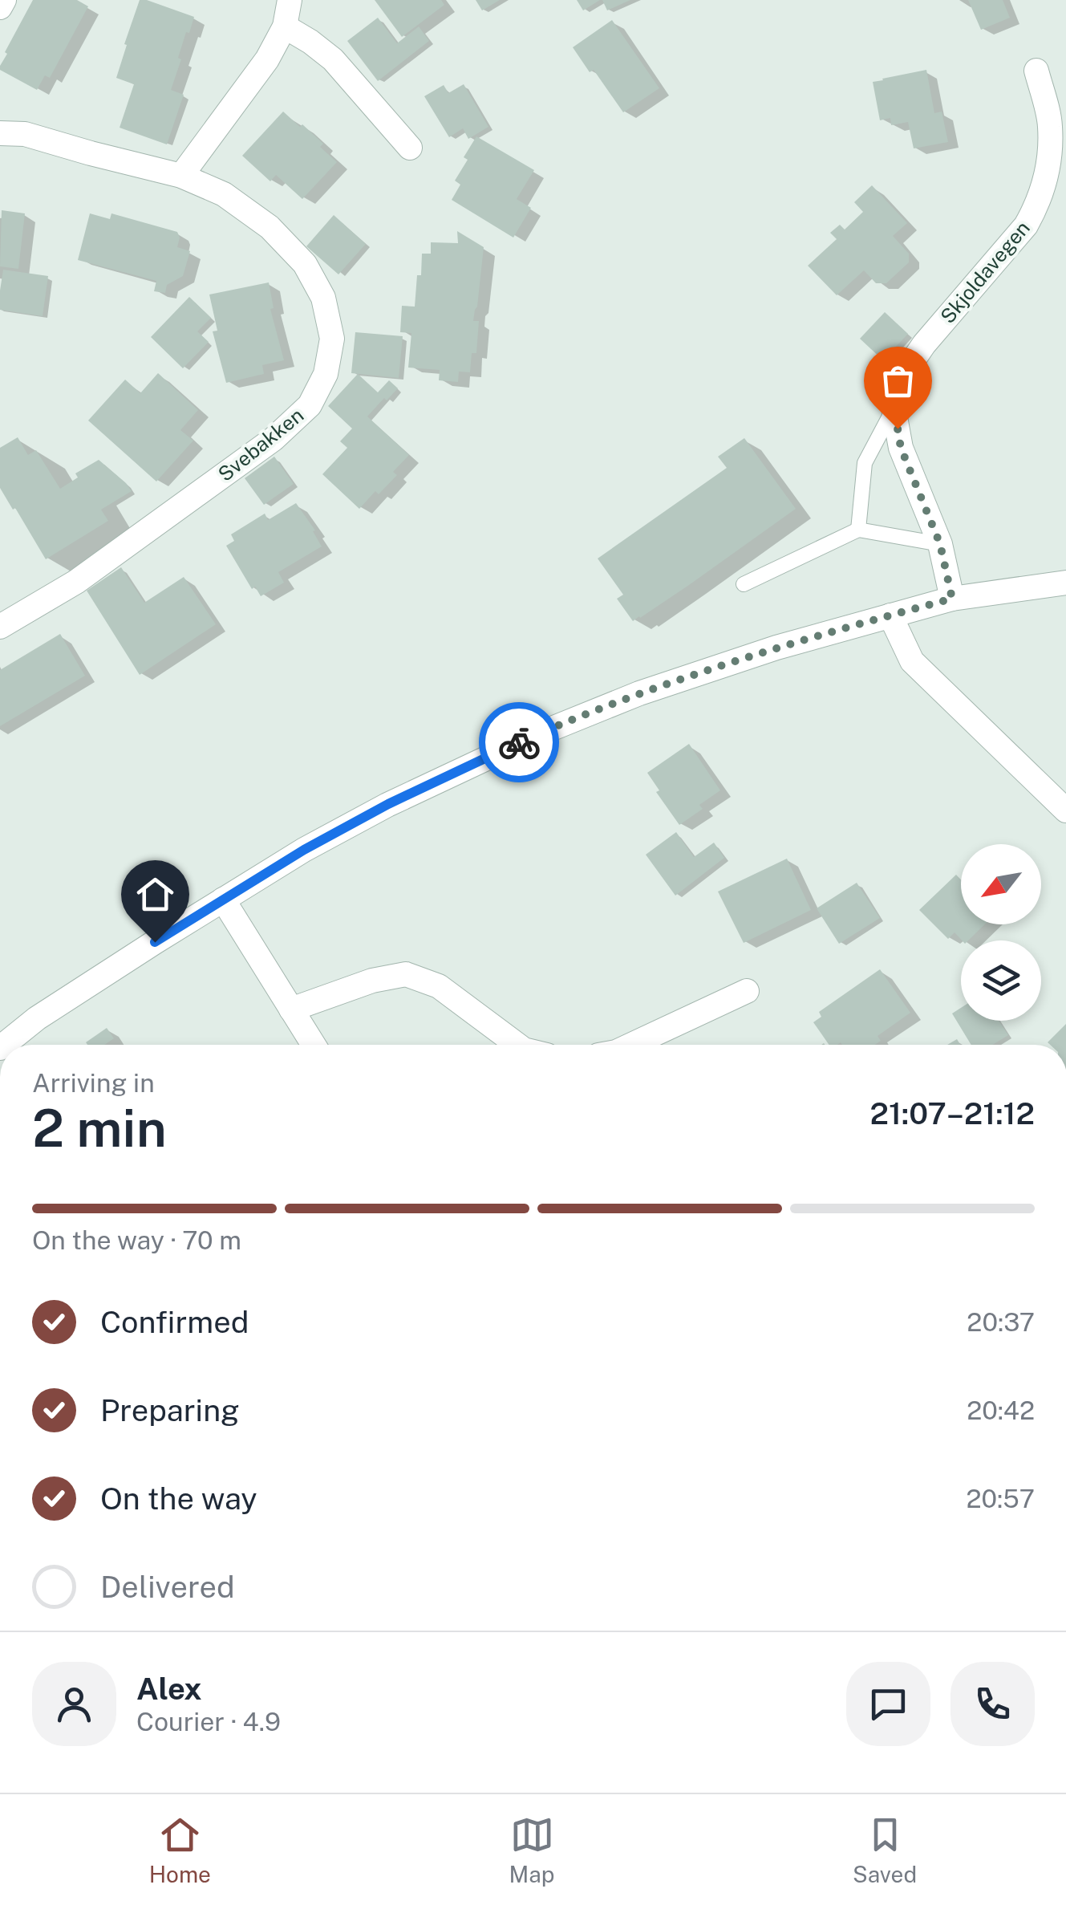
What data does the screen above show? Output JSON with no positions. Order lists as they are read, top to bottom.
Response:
{
  "streets": {
    "street": ["Skjoldavegen", "Svebakken"]
  },
  "north": "bottom left",
  "page": {
    "heading": ["2 min", "Arriving in", "21:07–21:12"],
    "panel": ["Alex", "Courier · 4.9"],
    "bar": "On the way · 70 m",
    "list": [
      ["Confirmed", "20:37"],
      ["Preparing", "20:42"],
      ["On the way", "20:57"],
      "Delivered"
    ],
    "tabs": ["Home", "Map", "Saved"]
  }
}
